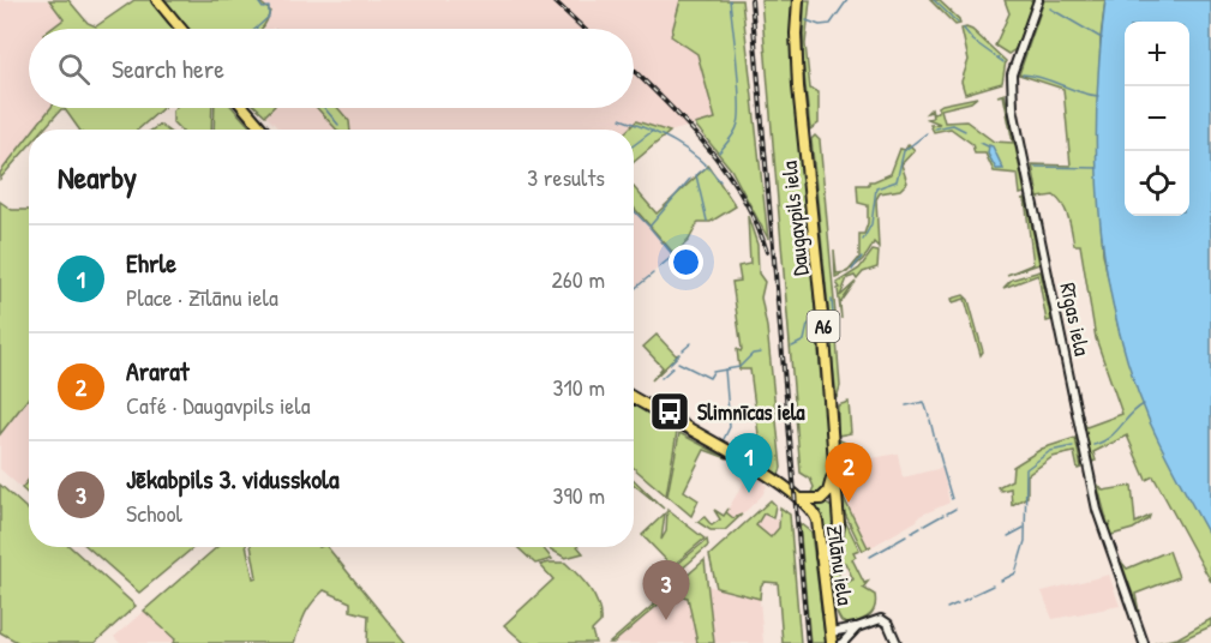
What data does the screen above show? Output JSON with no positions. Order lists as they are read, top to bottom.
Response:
{
  "streets": {
    "highway": ["Daugavpils iela", "A6", "Zīlānu iela"],
    "main road": ["Rīgas iela"]
  },
  "crossings": [
    ["Daugavpils iela", "A6"],
    ["Daugavpils iela", "Zīlānu iela"],
    ["A6", "Zīlānu iela"]
  ],
  "places": {
    "bus stop": ["Slimnīcas iela"]
  },
  "page": {
    "map_buttons": ["+", "−"],
    "search": "Search here",
    "heading": ["Nearby", "3 results"],
    "list": [
      {
        "mark": "1",
        "name": "Ehrle",
        "note": "Place · Zīlānu iela",
        "value": "260 m"
      },
      {
        "mark": "2",
        "name": "Ararat",
        "note": "Café · Daugavpils iela",
        "value": "310 m"
      },
      {
        "mark": "3",
        "name": "Jēkabpils 3. vidusskola",
        "note": "School",
        "value": "390 m"
      }
    ],
    "pins": ["1", "2", "3"]
  }
}
